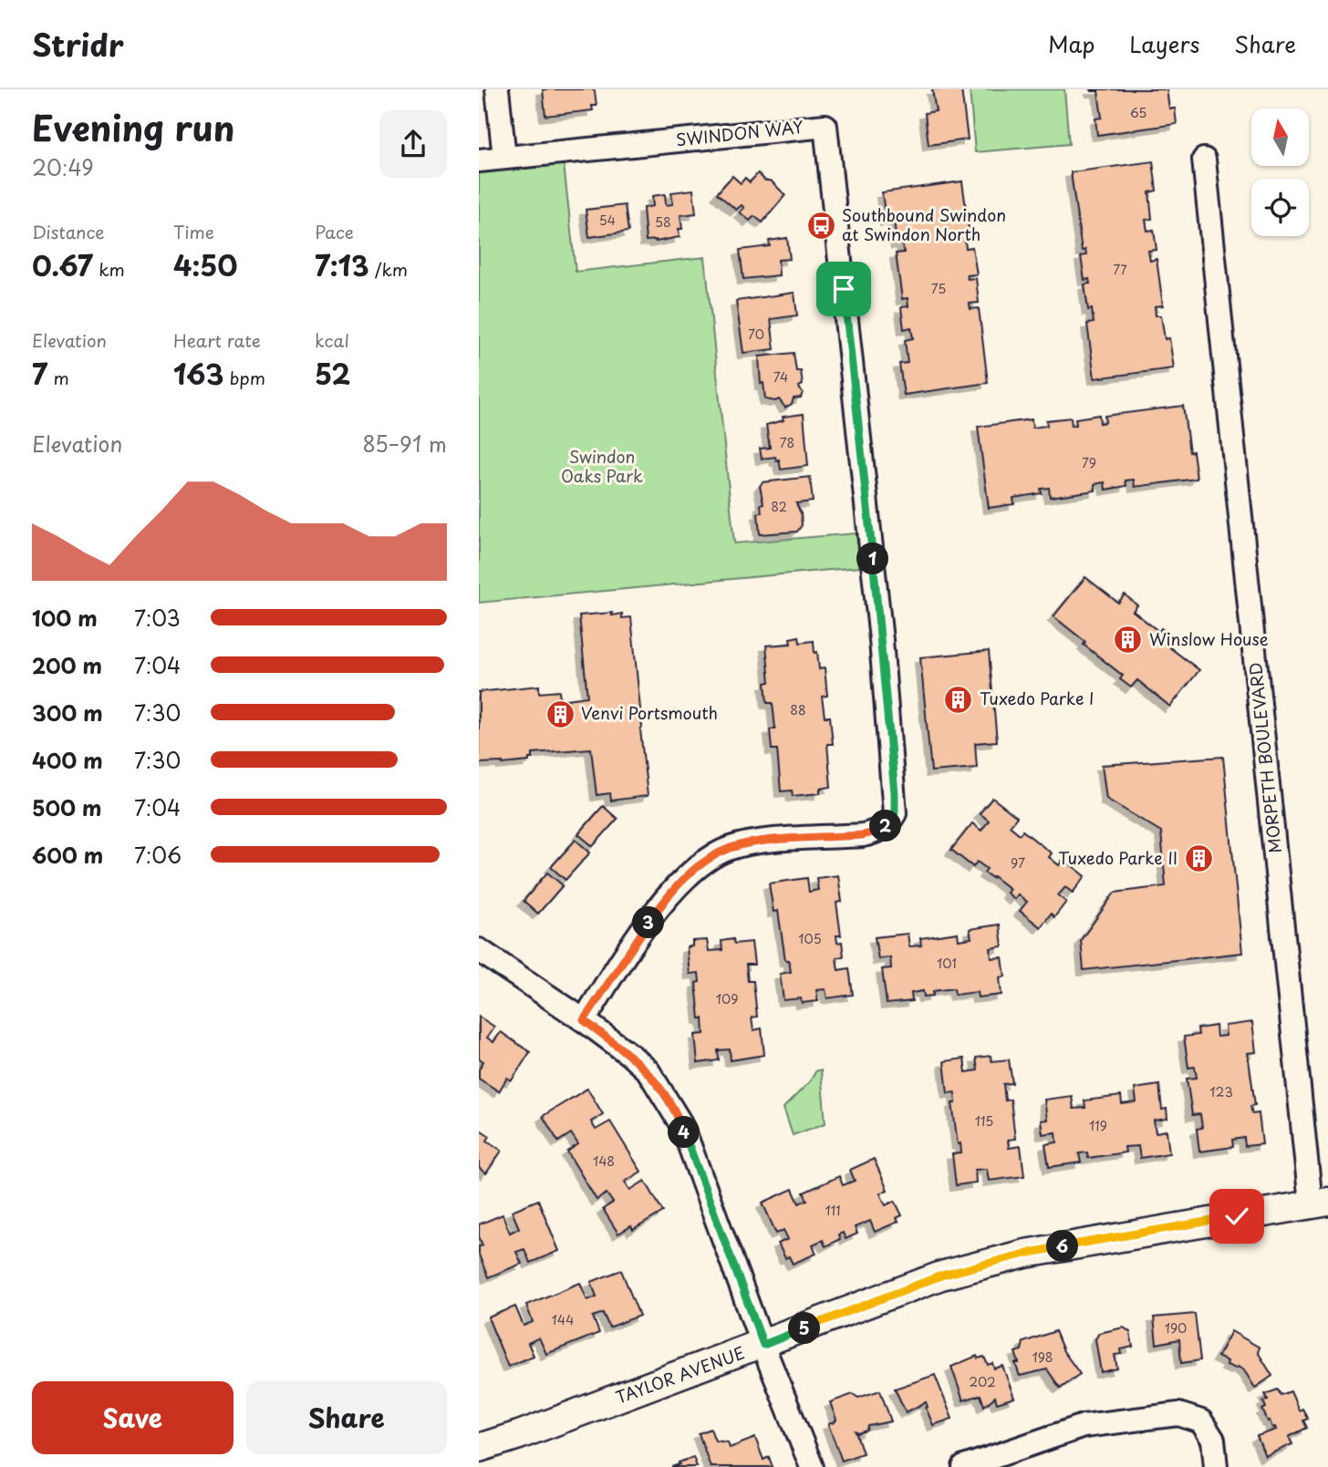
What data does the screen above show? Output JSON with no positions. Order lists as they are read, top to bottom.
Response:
{
  "streets": {
    "street": ["SWINDON WAY", "MORPETH BOULEVARD", "TAYLOR AVENUE"]
  },
  "crossings": [
    ["MORPETH BOULEVARD", "TAYLOR AVENUE"]
  ],
  "parks": ["Swindon Oaks Park"],
  "places": {
    "bus stop": ["Southbound Swindon at Swindon North"],
    "building": [
      "Winslow House",
      "Tuxedo Parke I",
      "Venvi Portsmouth",
      "Tuxedo Parke II"
    ]
  },
  "house_numbers": [
    "65",
    "54",
    "58",
    "77",
    "75",
    "70",
    "74",
    "78",
    "79",
    "82",
    "88",
    "97",
    "105",
    "101",
    "109",
    "123",
    "115",
    "119",
    "148",
    "111",
    "144",
    "190",
    "198",
    "202"
  ],
  "north": "top",
  "page": {
    "header": "Stridr",
    "nav": ["Map", "Layers", "Share"],
    "heading": ["Evening run", "20:49"],
    "stats": [
      ["Distance", "0.67 km"],
      ["Time", "4:50"],
      ["Pace", "7:13 /km"],
      ["Elevation", "7 m"],
      ["Heart rate", "163 bpm"],
      ["kcal", "52"]
    ],
    "chart": ["Elevation", "85–91 m"],
    "pins": [
      "1",
      "2",
      "3",
      "4",
      "6",
      "5"
    ],
    "list": [
      {
        "name": "100 m",
        "note": "7:03"
      },
      {
        "name": "200 m",
        "note": "7:04"
      },
      {
        "name": "300 m",
        "note": "7:30"
      },
      {
        "name": "400 m",
        "note": "7:30"
      },
      {
        "name": "500 m",
        "note": "7:04"
      },
      {
        "name": "600 m",
        "note": "7:06"
      }
    ],
    "buttons": ["Save", "Share"]
  }
}
